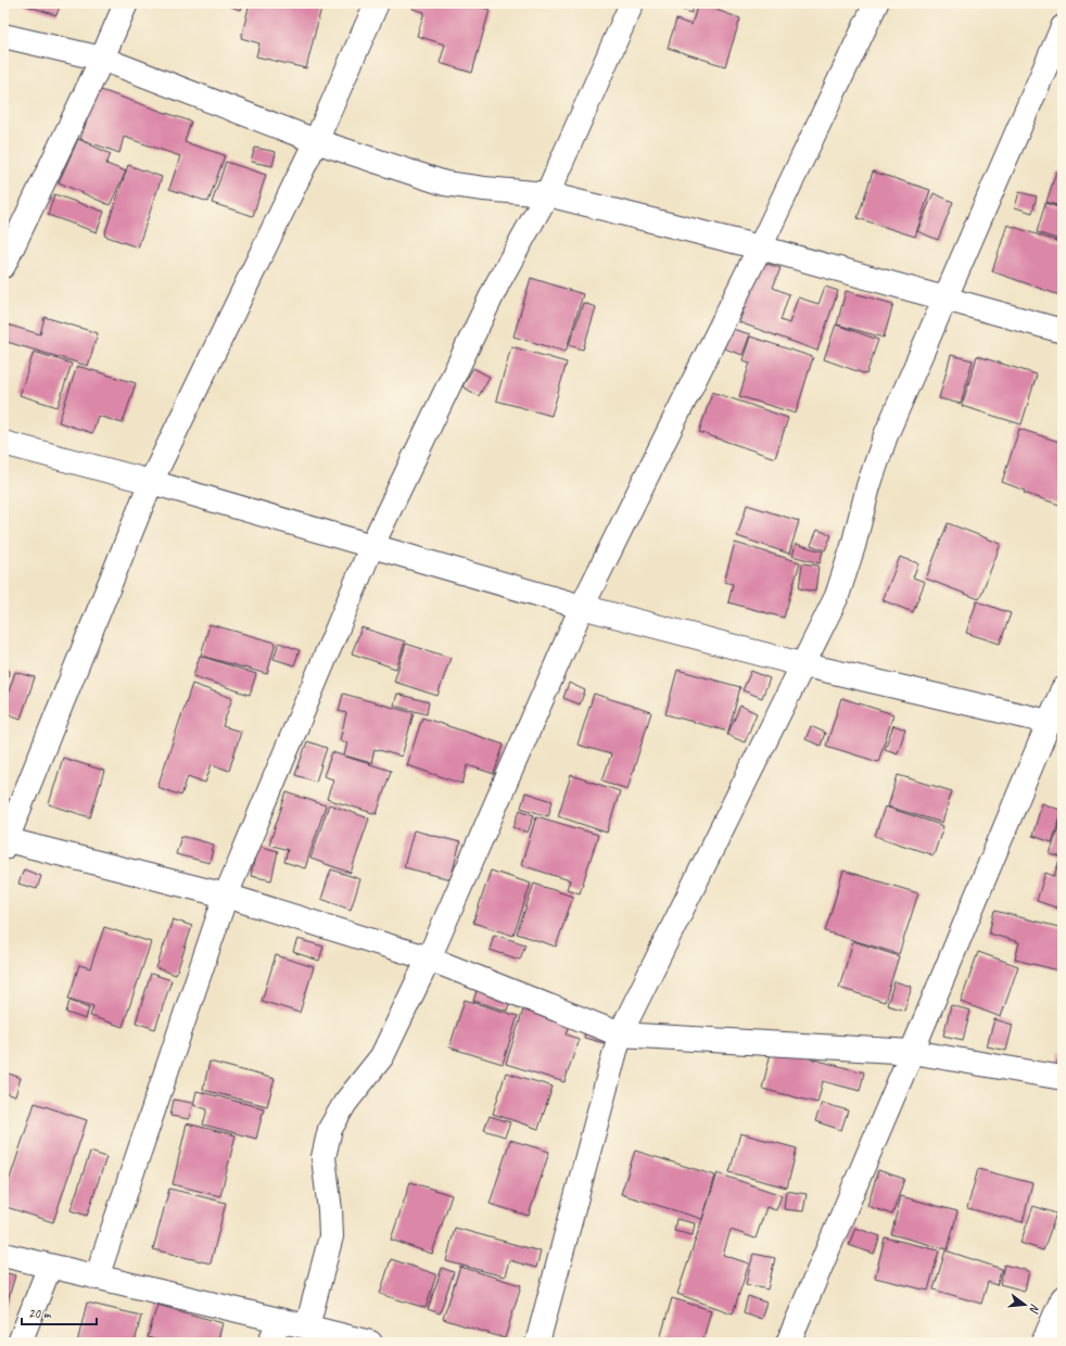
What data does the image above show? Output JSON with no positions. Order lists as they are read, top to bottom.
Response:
{
  "scale_bar": "20 m",
  "north": "right"
}
